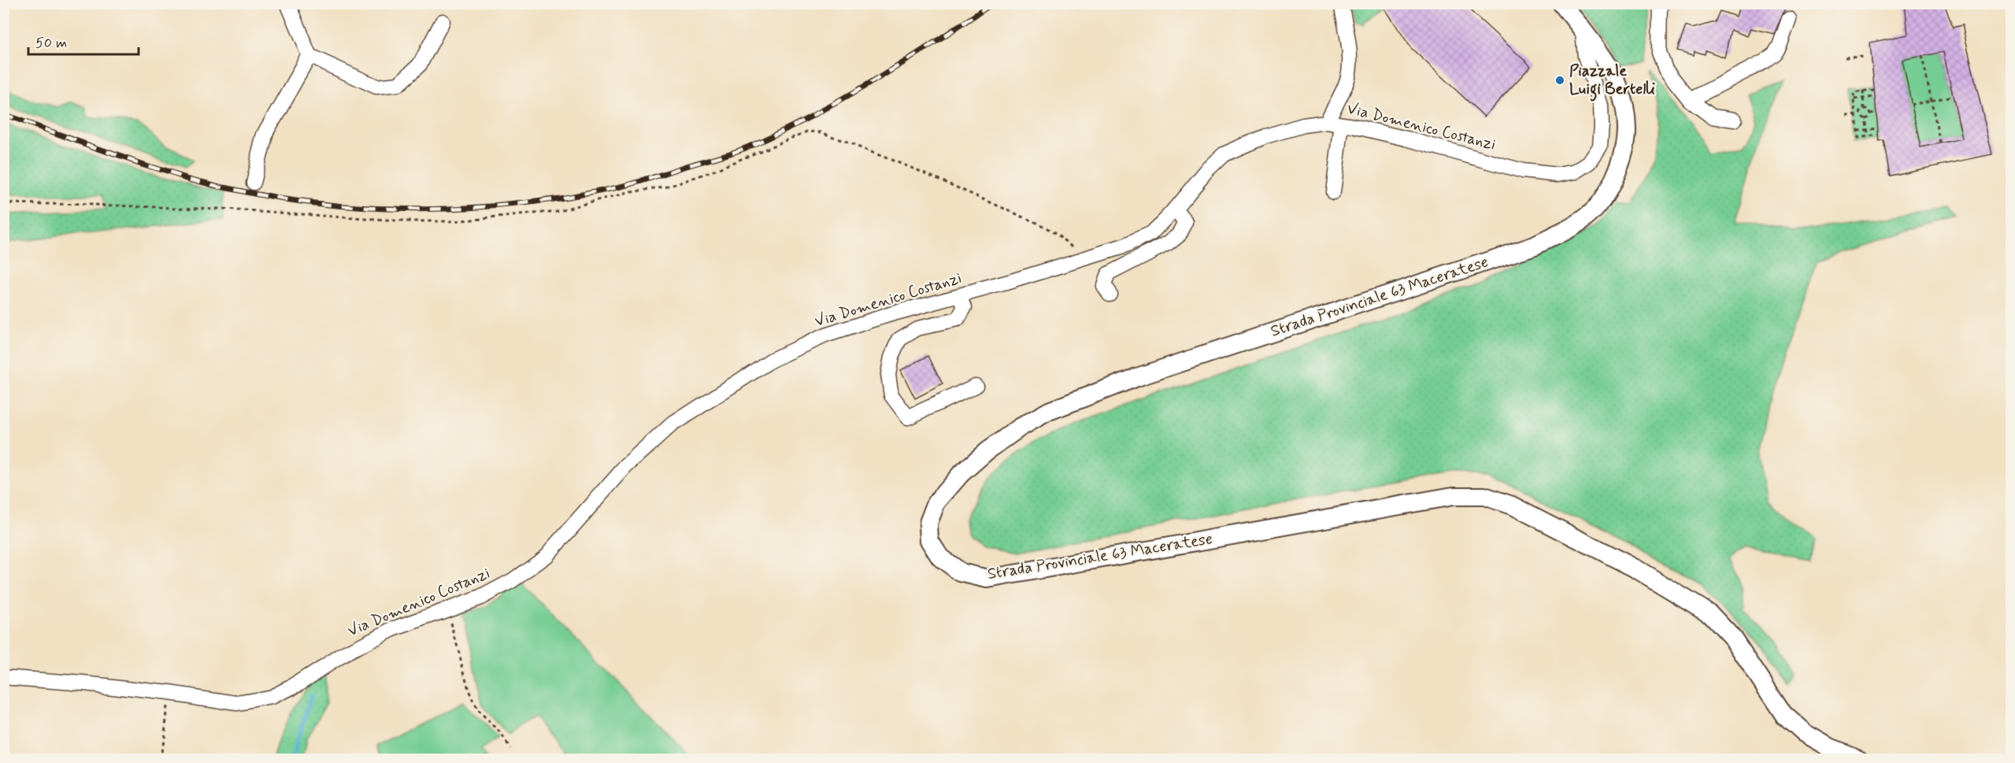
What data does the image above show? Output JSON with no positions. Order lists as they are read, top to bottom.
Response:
{
  "streets": {
    "main road": ["Strada Provinciale 63 Maceratese"],
    "street": ["Via Domenico Costanzi"]
  },
  "crossings": [
    ["Via Domenico Costanzi", "Strada Provinciale 63 Maceratese"]
  ],
  "places": ["Piazzale Luigi Bertelli"],
  "scale_bar": "50 m"
}
